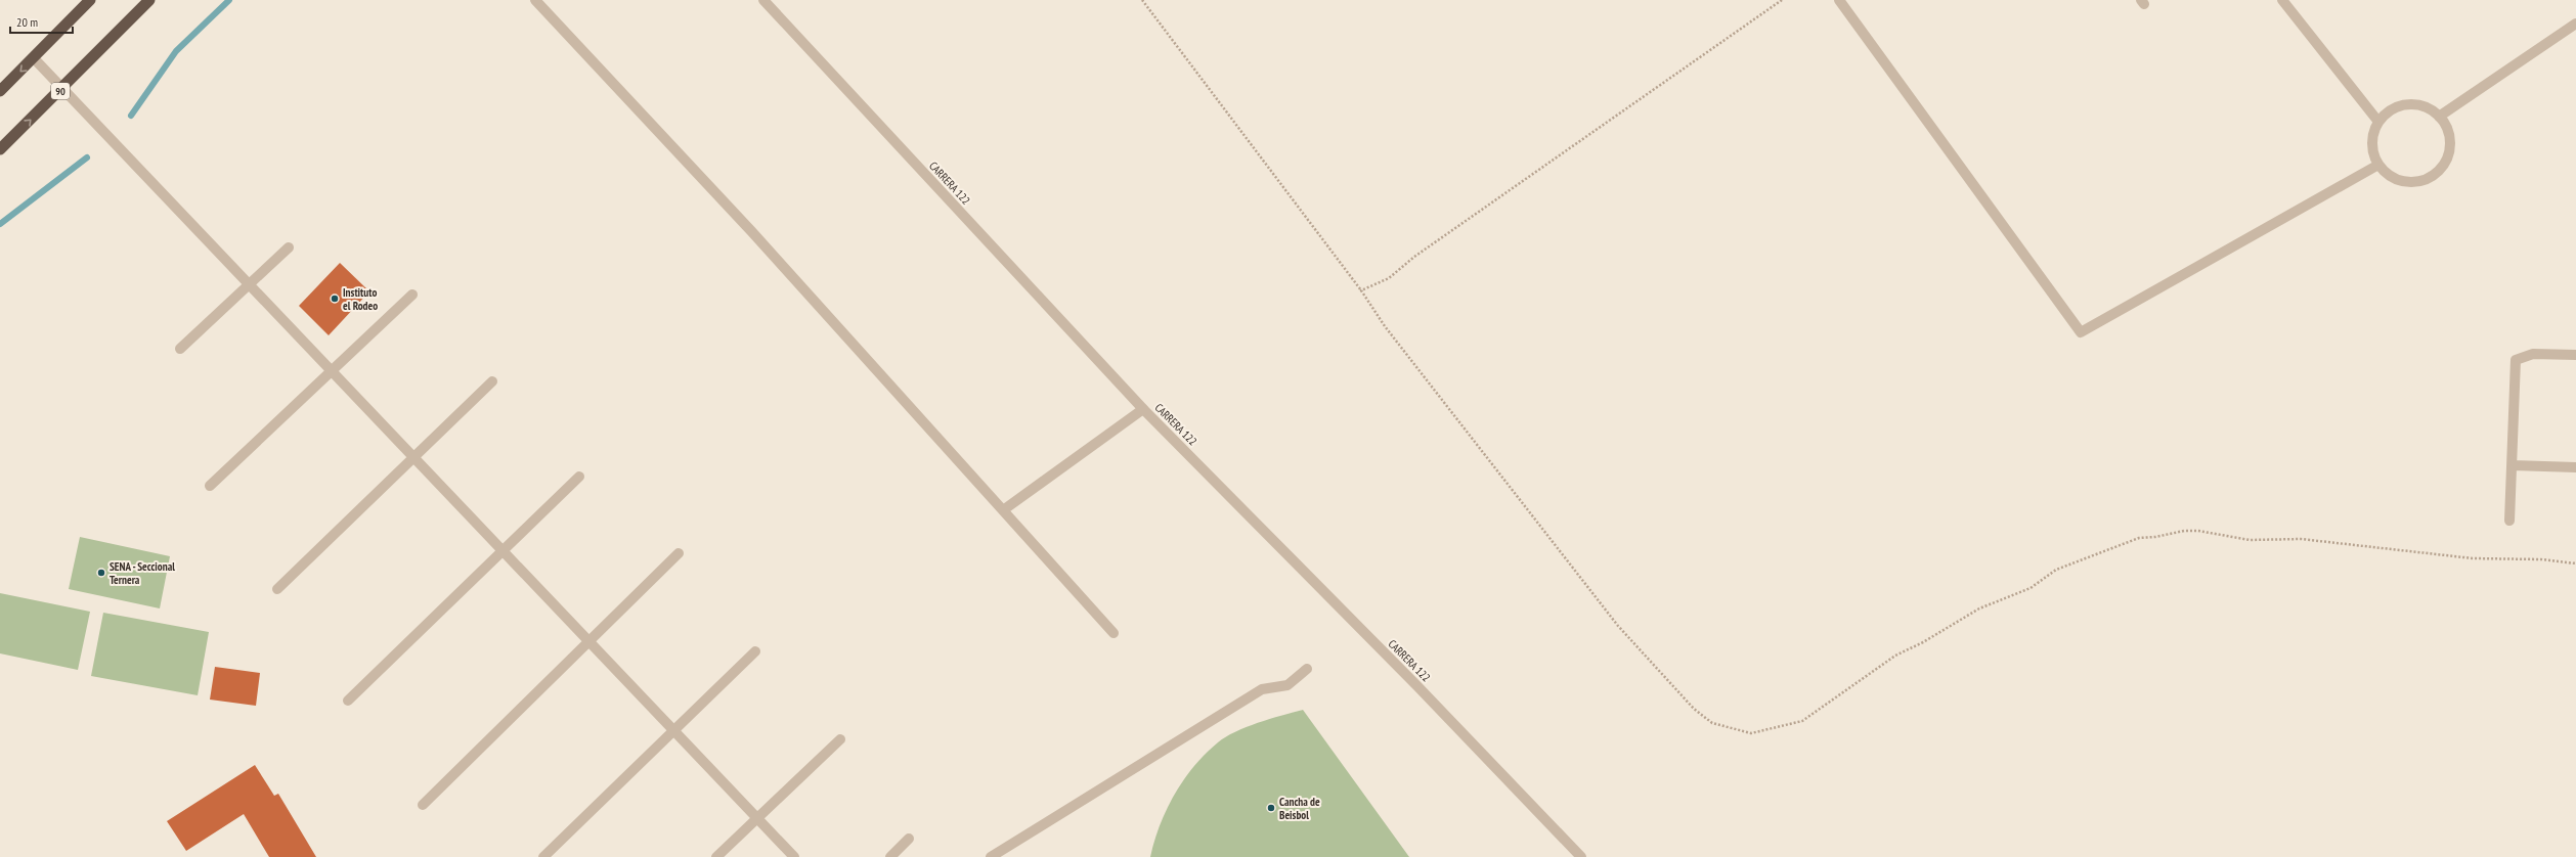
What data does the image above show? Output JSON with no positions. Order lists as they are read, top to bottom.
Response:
{
  "streets": {
    "highway": ["90"],
    "street": ["CARRERA 122"]
  },
  "places": ["Instituto el Rodeo", "SENA - Seccional Ternera", "Cancha de Beisbol"],
  "scale_bar": "20 m"
}
